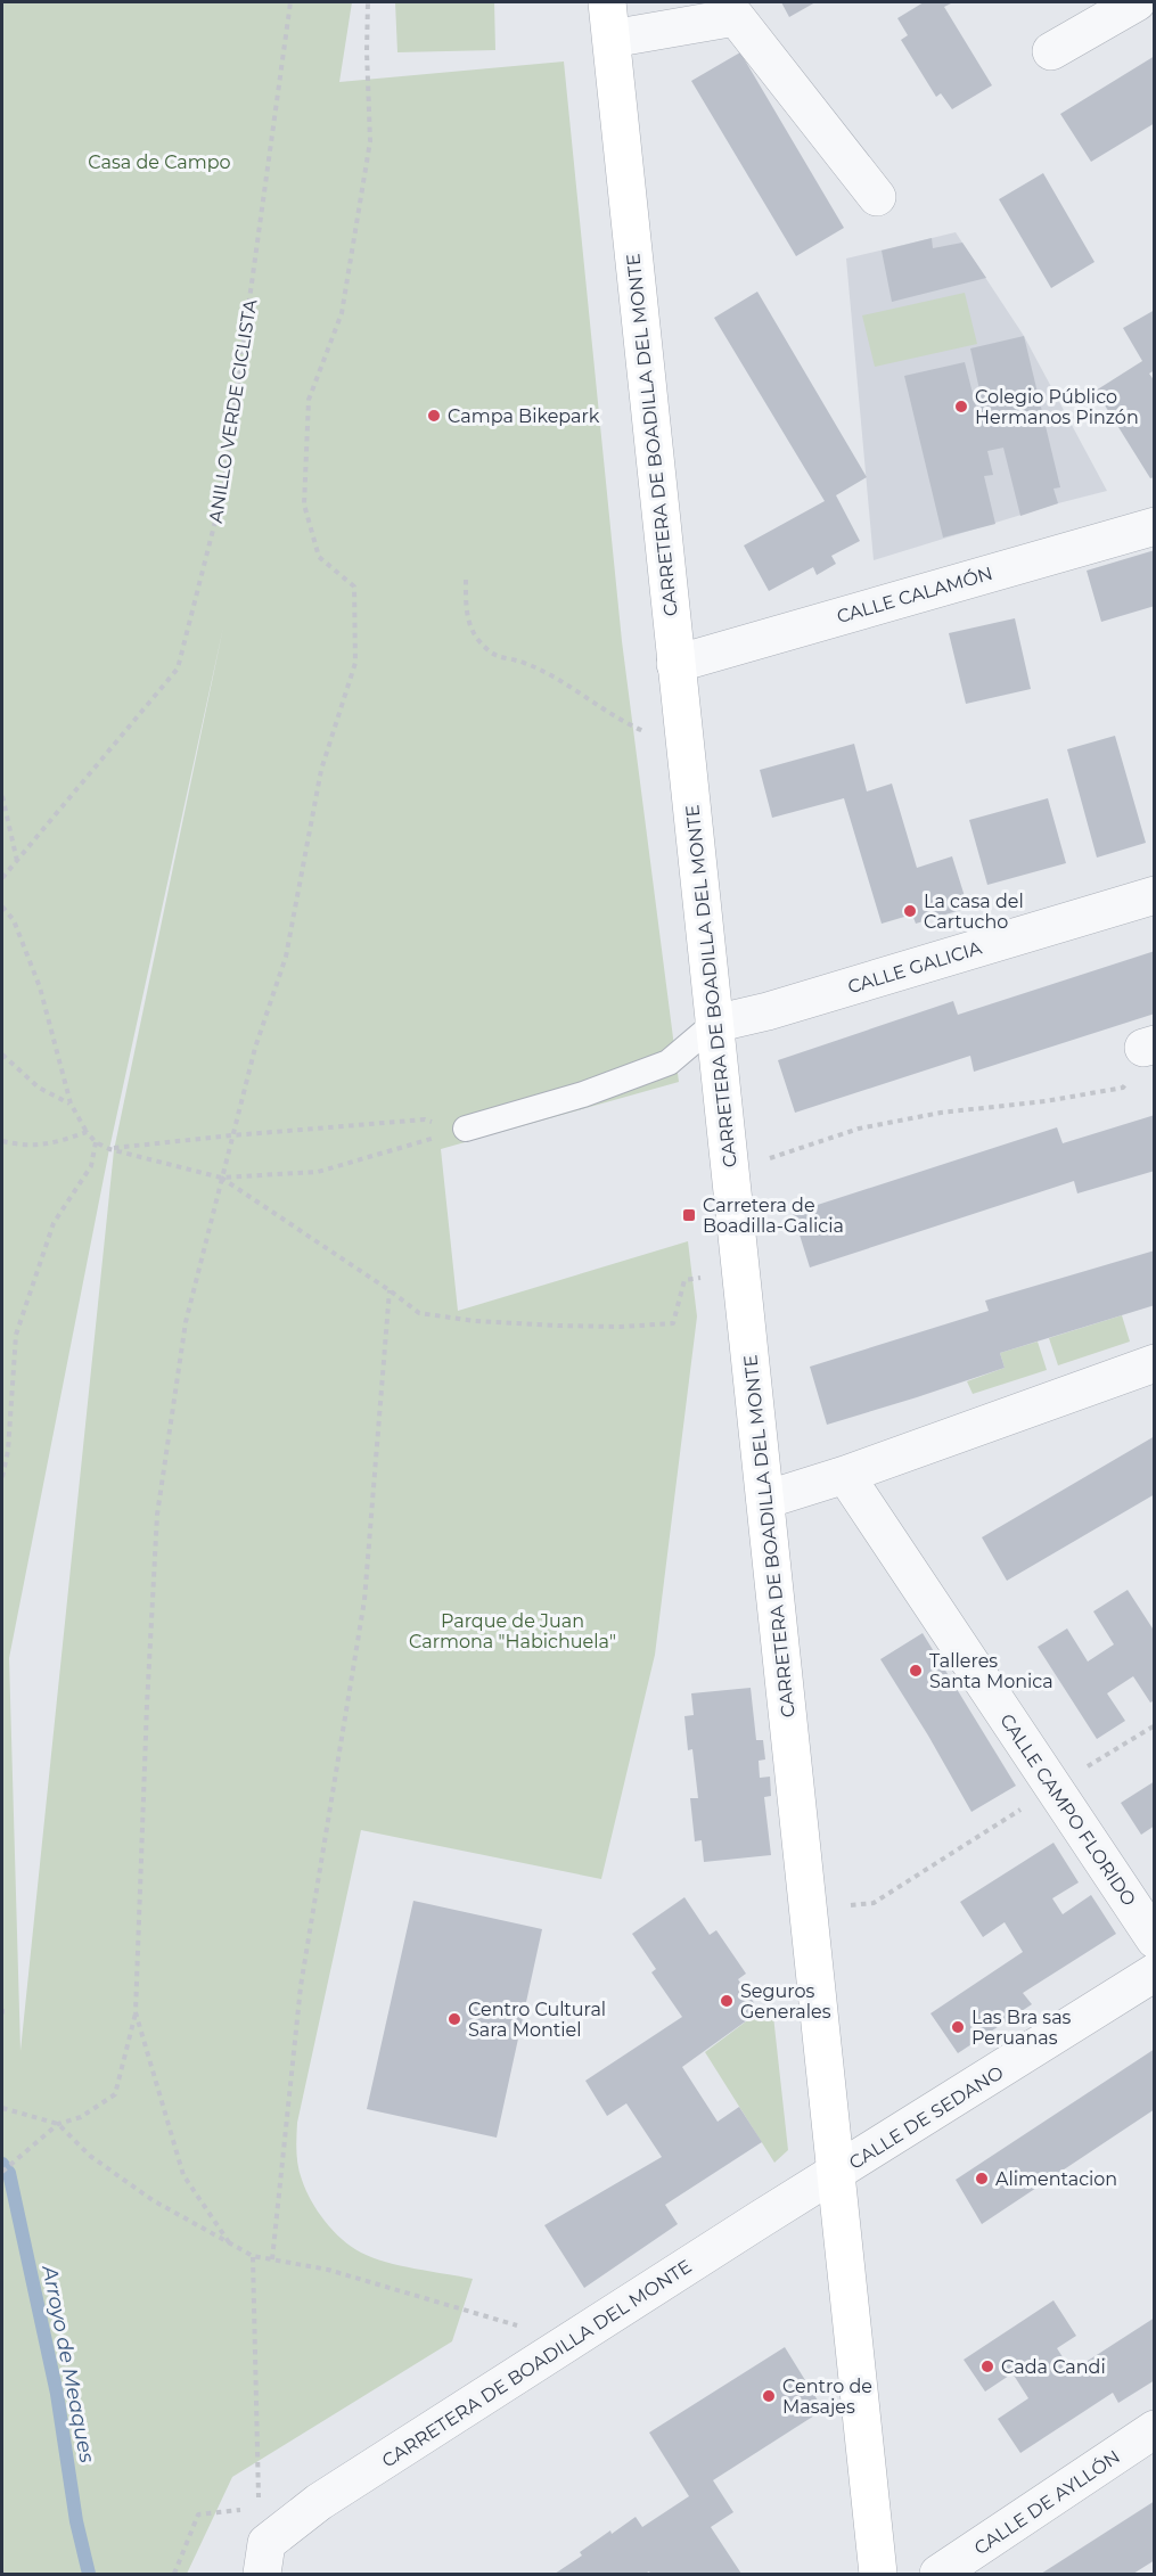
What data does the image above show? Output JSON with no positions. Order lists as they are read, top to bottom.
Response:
{
  "streets": {
    "street": [
      "CARRETERA DE BOADILLA DEL MONTE",
      "CALLE CALAMÓN",
      "CALLE GALICIA",
      "CALLE CAMPO FLORIDO",
      "CALLE DE SEDANO",
      "CALLE DE AYLLÓN"
    ],
    "path": ["ANILLO VERDE CICLISTA"]
  },
  "crossings": [
    ["CARRETERA DE BOADILLA DEL MONTE", "CALLE CALAMÓN"],
    ["CARRETERA DE BOADILLA DEL MONTE", "CALLE GALICIA"],
    ["CARRETERA DE BOADILLA DEL MONTE", "CALLE DE SEDANO"]
  ],
  "water": ["Arroyo de Meaques"],
  "parks": ["Casa de Campo", "Parque de Juan Carmona \"Habichuela\""],
  "places": {
    "other": [
      "Colegio Público Hermanos Pinzón",
      "Campa Bikepark",
      "La casa del Cartucho",
      "Talleres Santa Monica",
      "Seguros Generales",
      "Centro Cultural Sara Montiel",
      "Las Bra sas Peruanas",
      "Alimentacion",
      "Cada Candi",
      "Centro de Masajes"
    ],
    "transit": ["Carretera de Boadilla-Galicia"]
  }
}
